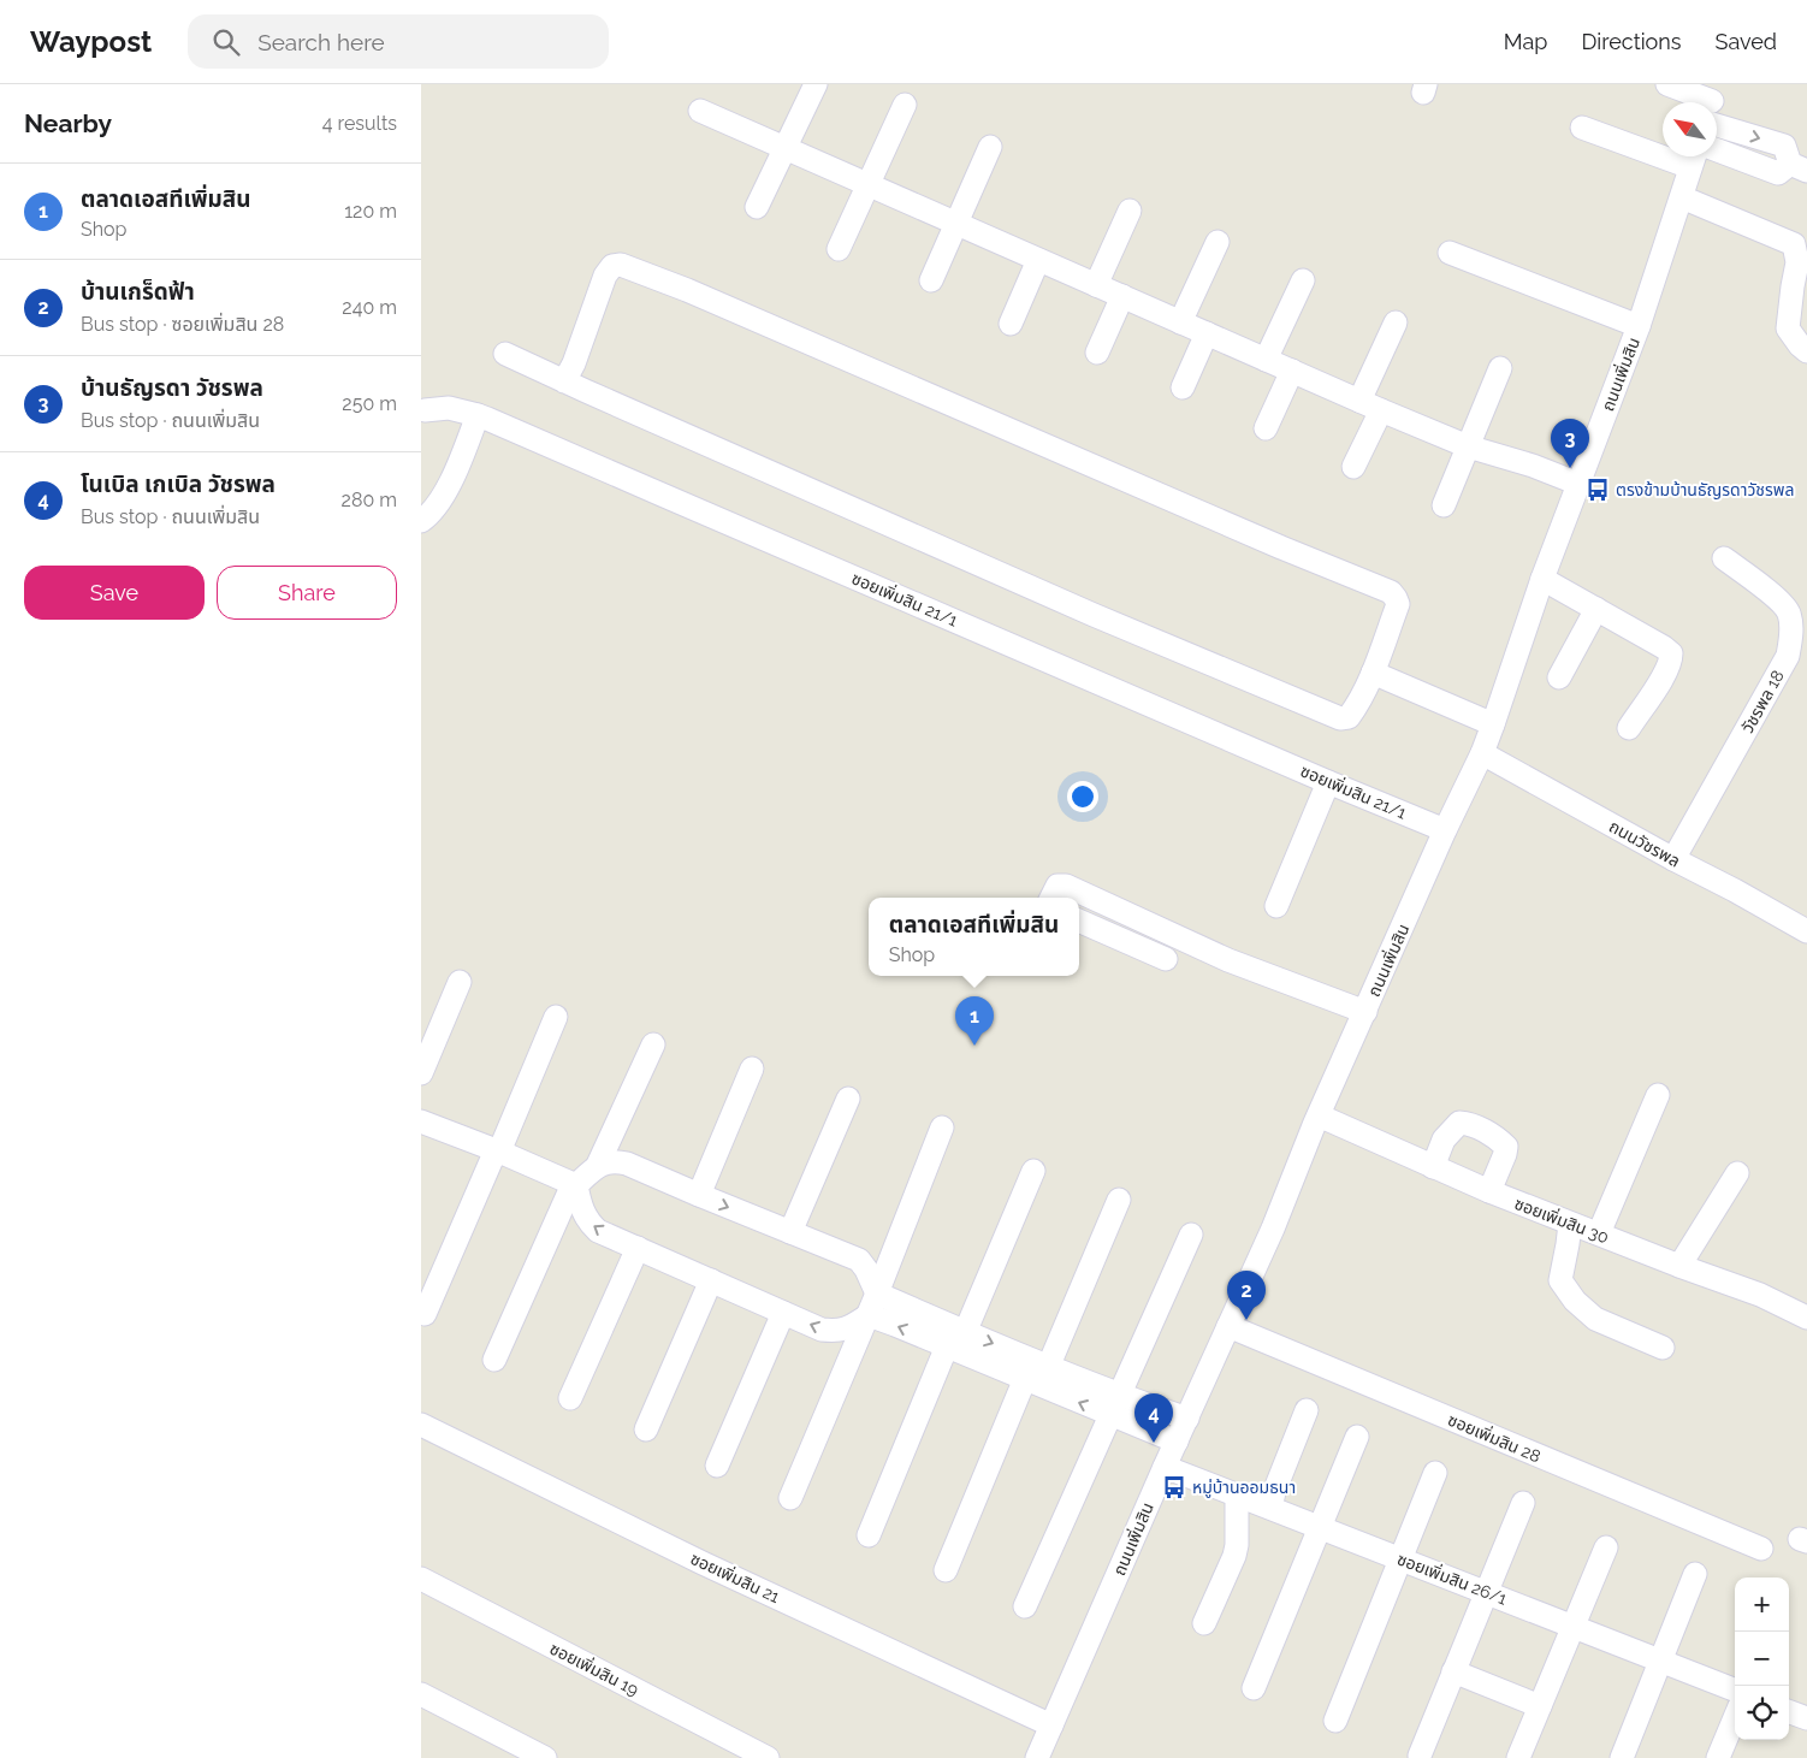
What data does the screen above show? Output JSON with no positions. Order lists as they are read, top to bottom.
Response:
{
  "streets": {
    "street": [
      "ถนนเพิ่มสิน",
      "ซอยเพิ่มสิน 21/1",
      "วัชรพล 18",
      "ถนนวัชรพล",
      "ซอยเพิ่มสิน 30",
      "ซอยเพิ่มสิน 28",
      "ซอยเพิ่มสิน 21",
      "ซอยเพิ่มสิน 26/1",
      "ซอยเพิ่มสิน 19"
    ]
  },
  "crossings": [
    ["ถนนเพิ่มสิน", "ซอยเพิ่มสิน 21/1"],
    ["ถนนเพิ่มสิน", "ถนนวัชรพล"],
    ["ถนนเพิ่มสิน", "ซอยเพิ่มสิน 30"],
    ["ถนนเพิ่มสิน", "ซอยเพิ่มสิน 28"],
    ["ถนนเพิ่มสิน", "ซอยเพิ่มสิน 21"],
    ["ถนนเพิ่มสิน", "ซอยเพิ่มสิน 26/1"],
    ["วัชรพล 18", "ถนนวัชรพล"]
  ],
  "places": {
    "bus stop": ["ตรงข้ามบ้านธัญรดาวัชรพล", "หมู่บ้านออมธนา"]
  },
  "north": "top left",
  "page": {
    "header": "Waypost",
    "search": "Search here",
    "nav": ["Map", "Directions", "Saved"],
    "heading": ["Nearby", "4 results"],
    "list": [
      {
        "mark": "1",
        "name": "ตลาดเอสทีเพิ่มสิน",
        "note": "Shop",
        "value": "120 m"
      },
      {
        "mark": "2",
        "name": "บ้านเกร็ดฟ้า",
        "note": "Bus stop · ซอยเพิ่มสิน 28",
        "value": "240 m"
      },
      {
        "mark": "3",
        "name": "บ้านธัญรดา วัชรพล",
        "note": "Bus stop · ถนนเพิ่มสิน",
        "value": "250 m"
      },
      {
        "mark": "4",
        "name": "โนเบิล เกเบิล วัชรพล",
        "note": "Bus stop · ถนนเพิ่มสิน",
        "value": "280 m"
      }
    ],
    "pins": [
      "3",
      "1",
      "2",
      "4"
    ],
    "buttons": ["Save", "Share"],
    "popup": ["ตลาดเอสทีเพิ่มสิน", "Shop"],
    "map_buttons": ["+", "−"]
  }
}
